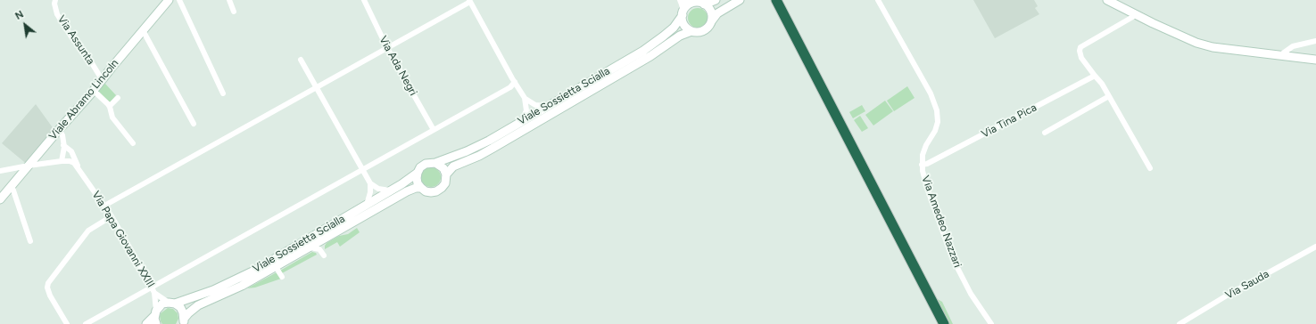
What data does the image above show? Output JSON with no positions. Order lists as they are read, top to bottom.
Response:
{
  "streets": {
    "street": [
      "Via Assunta",
      "Via Ada Negri",
      "Viale Sossietta Scialla",
      "Viale Abramo Lincoln",
      "Via Tina Pica",
      "Via Amedeo Nazzari",
      "Via Papa Giovanni XXIII",
      "Via Sauda"
    ]
  },
  "crossings": [
    ["Via Assunta", "Viale Abramo Lincoln"],
    ["Viale Sossietta Scialla", "Via Papa Giovanni XXIII"],
    ["Via Tina Pica", "Via Amedeo Nazzari"]
  ],
  "north": "top left"
}
